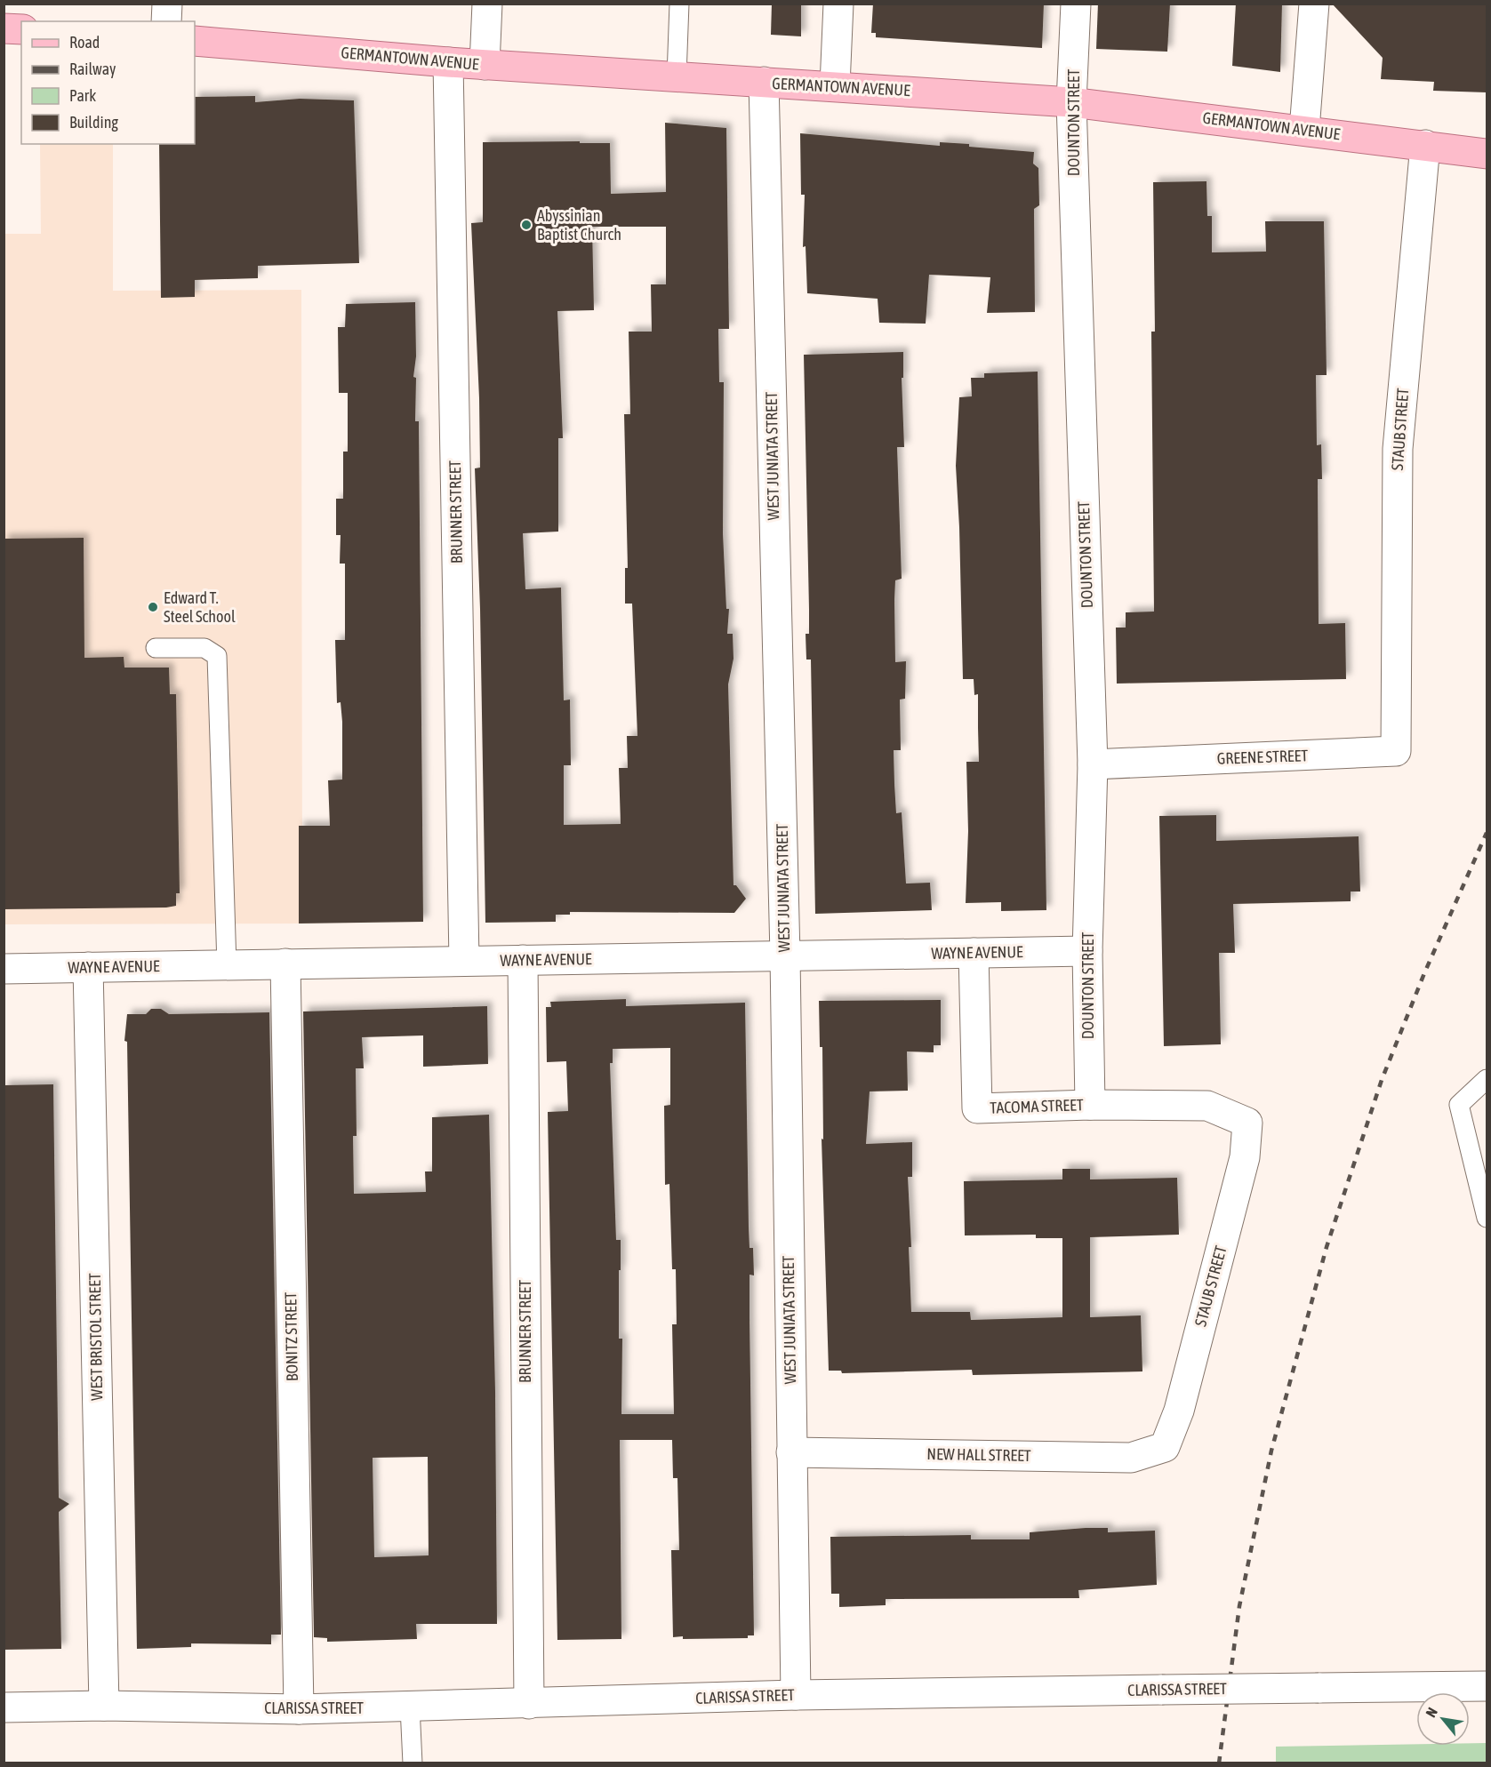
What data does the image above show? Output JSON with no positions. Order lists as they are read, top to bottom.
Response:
{
  "streets": {
    "main road": ["GERMANTOWN AVENUE"],
    "street": [
      "DOUNTON STREET",
      "STAUB STREET",
      "WEST JUNIATA STREET",
      "BRUNNER STREET",
      "GREENE STREET",
      "WAYNE AVENUE",
      "TACOMA STREET",
      "WEST BRISTOL STREET",
      "BONITZ STREET",
      "NEW HALL STREET",
      "CLARISSA STREET"
    ]
  },
  "crossings": [
    ["GERMANTOWN AVENUE", "DOUNTON STREET"],
    ["GERMANTOWN AVENUE", "STAUB STREET"],
    ["GERMANTOWN AVENUE", "WEST JUNIATA STREET"],
    ["GERMANTOWN AVENUE", "BRUNNER STREET"],
    ["DOUNTON STREET", "GREENE STREET"],
    ["DOUNTON STREET", "WAYNE AVENUE"],
    ["DOUNTON STREET", "TACOMA STREET"],
    ["STAUB STREET", "GREENE STREET"],
    ["STAUB STREET", "TACOMA STREET"],
    ["STAUB STREET", "NEW HALL STREET"],
    ["WEST JUNIATA STREET", "WAYNE AVENUE"],
    ["WEST JUNIATA STREET", "NEW HALL STREET"],
    ["WEST JUNIATA STREET", "CLARISSA STREET"],
    ["BRUNNER STREET", "WAYNE AVENUE"],
    ["BRUNNER STREET", "CLARISSA STREET"],
    ["WAYNE AVENUE", "TACOMA STREET"],
    ["WAYNE AVENUE", "WEST BRISTOL STREET"],
    ["WAYNE AVENUE", "BONITZ STREET"],
    ["WEST BRISTOL STREET", "CLARISSA STREET"],
    ["BONITZ STREET", "CLARISSA STREET"]
  ],
  "places": ["Abyssinian Baptist Church", "Edward T. Steel School"],
  "legend": [
    "Road",
    "Railway",
    "Park",
    "Building"
  ],
  "north": "top left"
}
